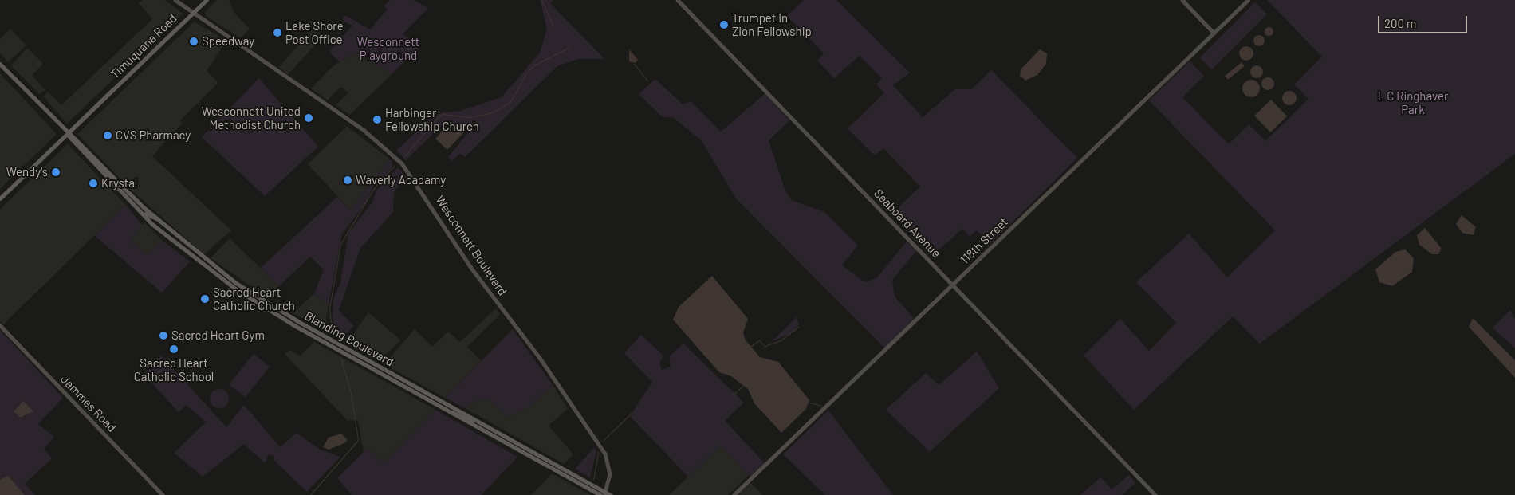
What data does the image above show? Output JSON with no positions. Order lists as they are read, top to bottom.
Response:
{
  "streets": {
    "main road": ["Timuquana Road", "Blanding Boulevard"],
    "street": [
      "Seaboard Avenue",
      "118th Street",
      "Wesconnett Boulevard",
      "Jammes Road"
    ]
  },
  "crossings": [
    ["Timuquana Road", "Wesconnett Boulevard"],
    ["Timuquana Road", "Blanding Boulevard"],
    ["Seaboard Avenue", "118th Street"],
    ["Wesconnett Boulevard", "Blanding Boulevard"]
  ],
  "parks": ["Wesconnett Playground", "L C Ringhaver Park"],
  "places": [
    "Trumpet In Zion Fellowship",
    "Lake Shore Post Office",
    "Speedway",
    "Wesconnett United Methodist Church",
    "Harbinger Fellowship Church",
    "CVS Pharmacy",
    "Wendy's",
    "Waverly Acadamy",
    "Krystal",
    "Sacred Heart Catholic Church",
    "Sacred Heart Gym",
    "Sacred Heart Catholic School"
  ],
  "scale_bar": "200 m"
}
